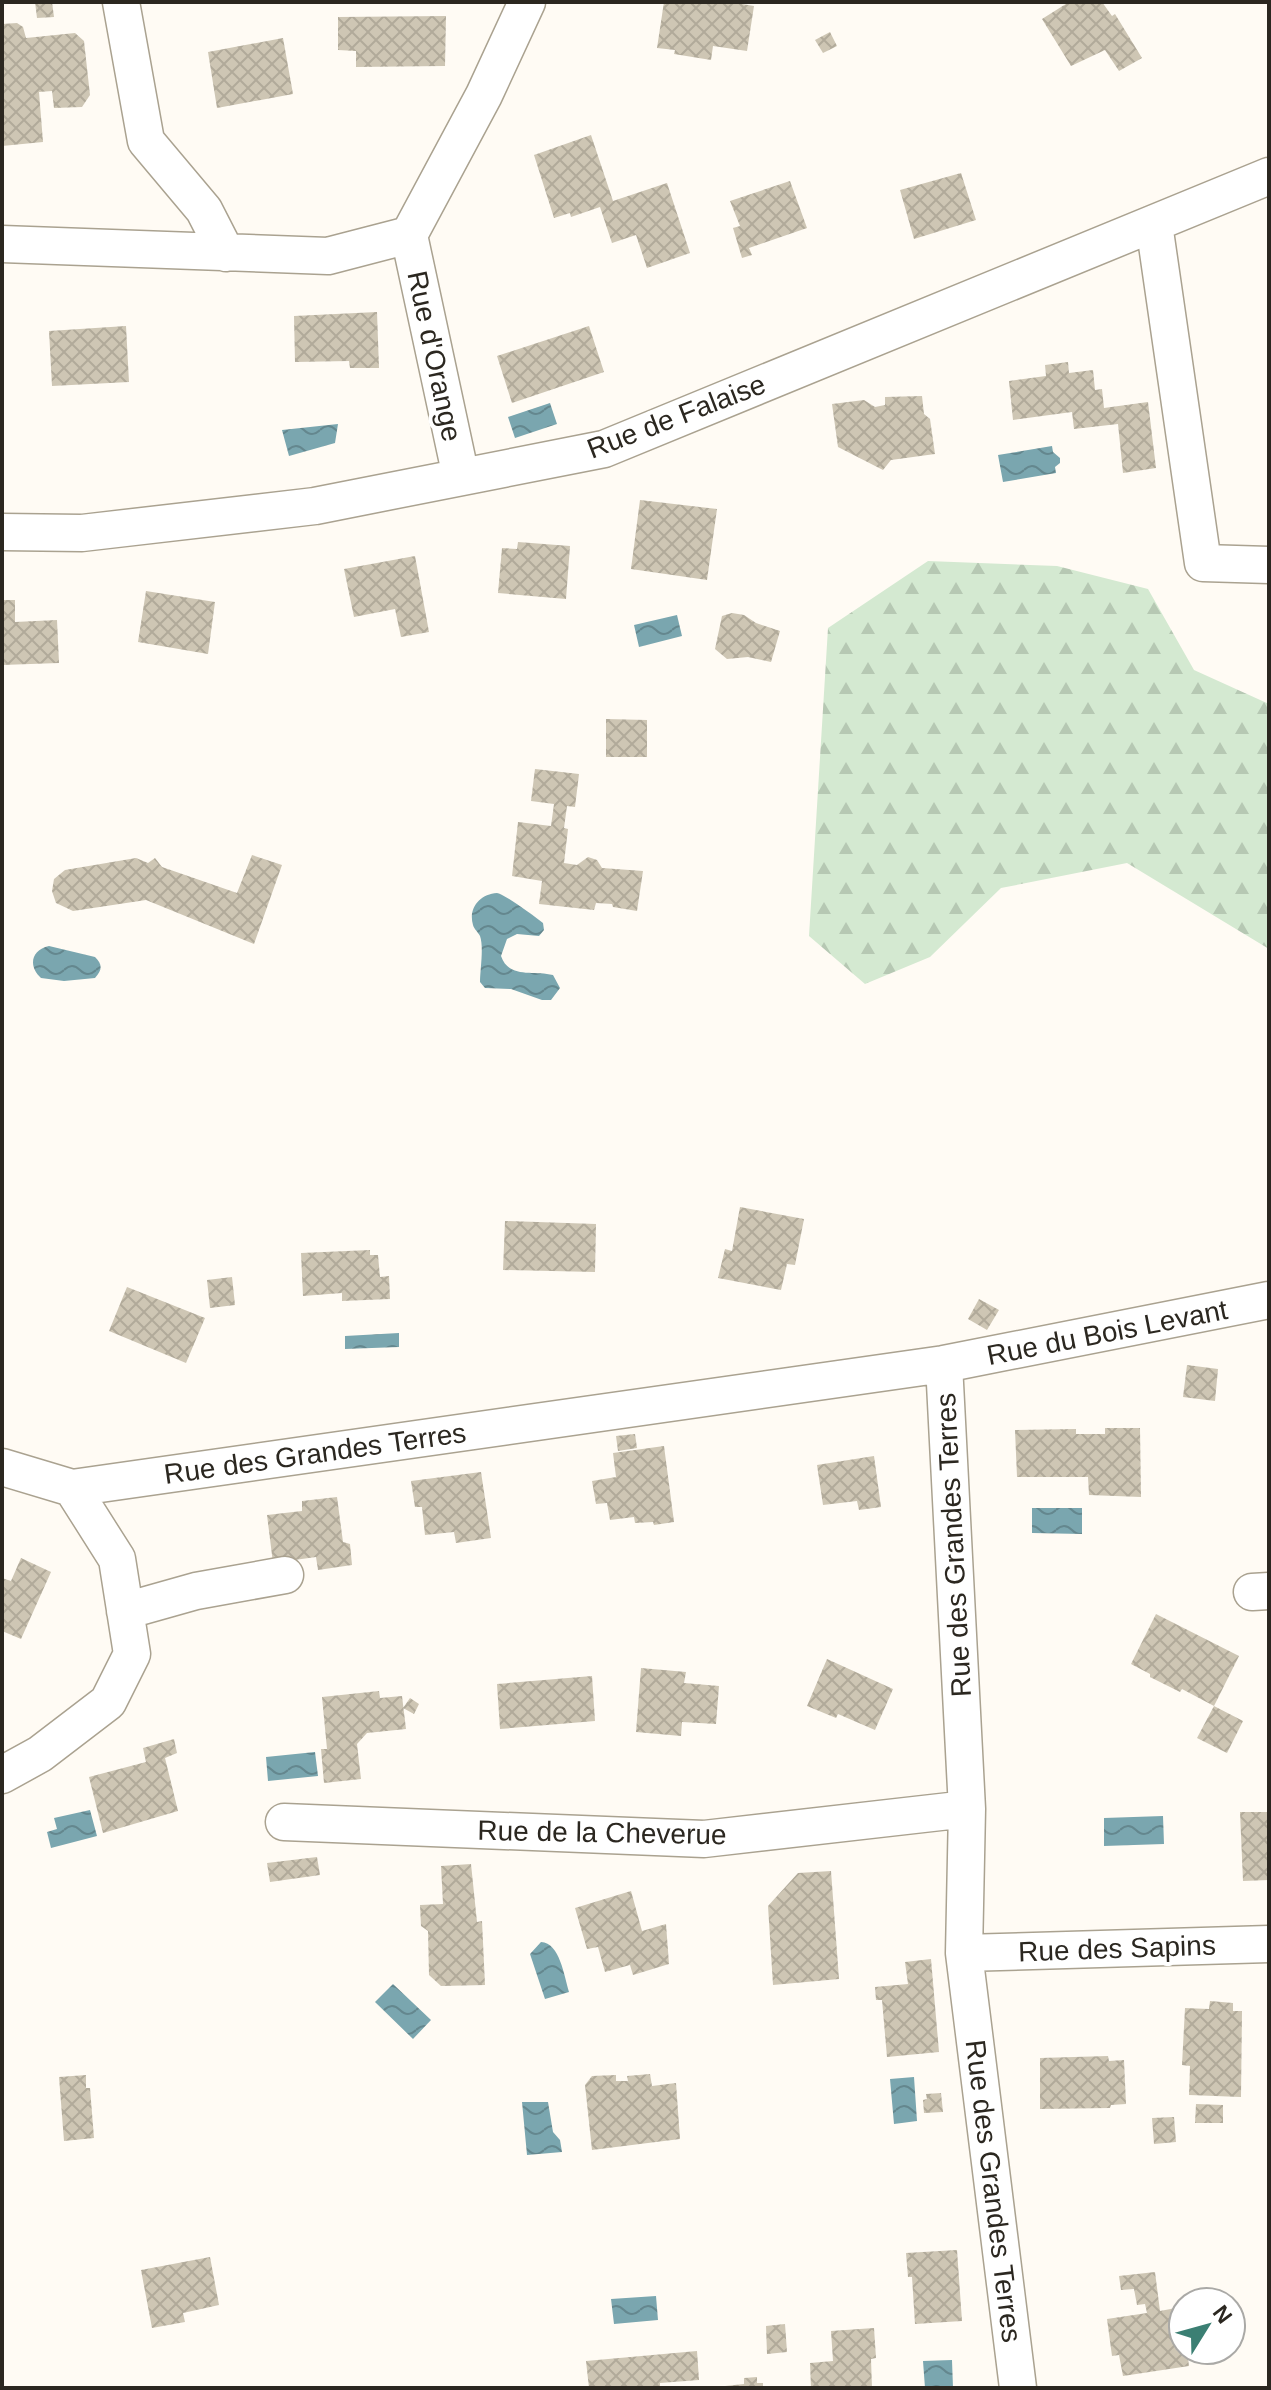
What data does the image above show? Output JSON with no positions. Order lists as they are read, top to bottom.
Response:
{
  "streets": {
    "street": [
      "Rue d'Orange",
      "Rue de Falaise",
      "Rue du Bois Levant",
      "Rue des Grandes Terres",
      "Rue de la Cheverue",
      "Rue des Sapins"
    ]
  },
  "crossings": [
    ["Rue d'Orange", "Rue de Falaise"],
    ["Rue du Bois Levant", "Rue des Grandes Terres"],
    ["Rue des Grandes Terres", "Rue de la Cheverue"],
    ["Rue des Grandes Terres", "Rue des Sapins"]
  ],
  "north": "top right"
}
